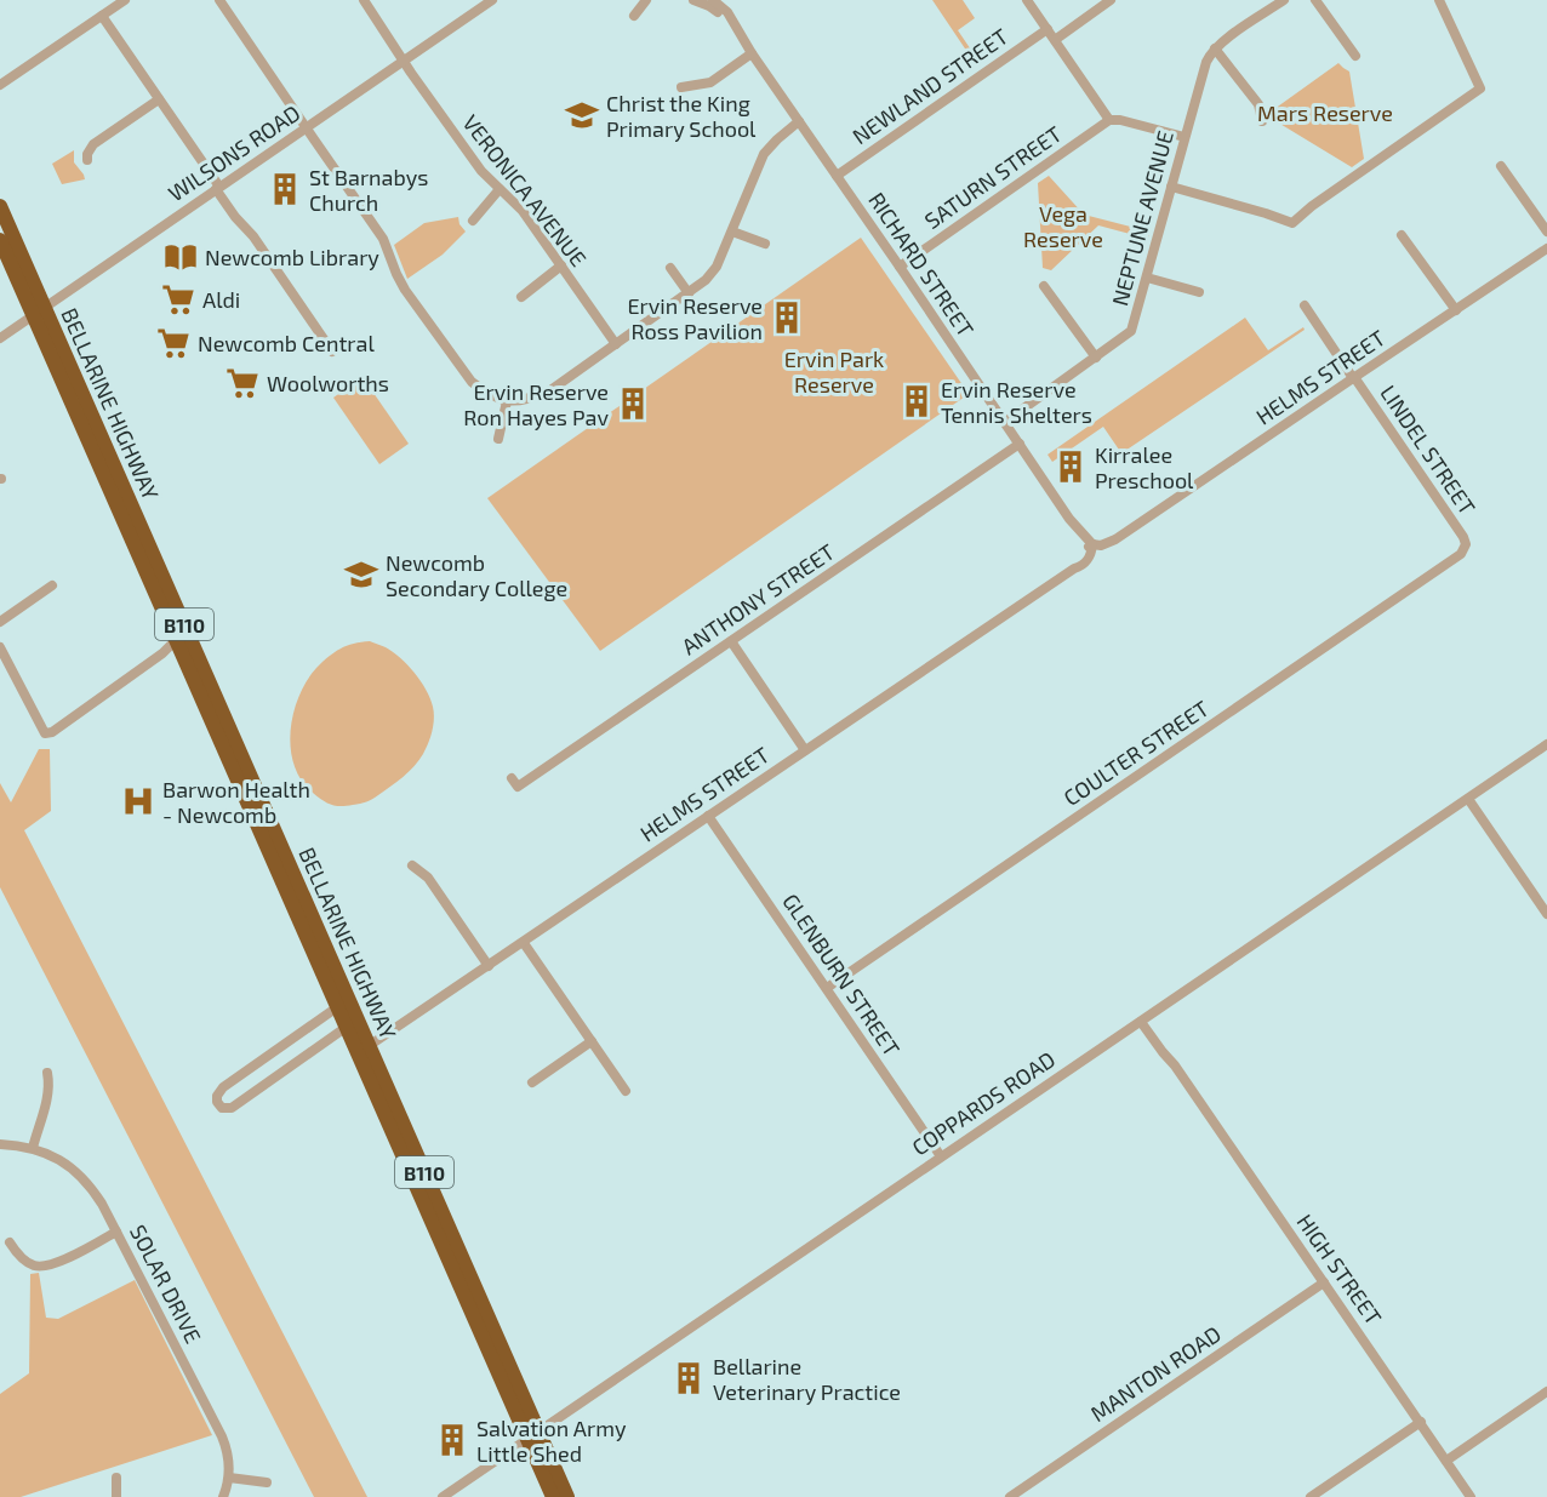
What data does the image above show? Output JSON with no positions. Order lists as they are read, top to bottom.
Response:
{
  "streets": {
    "highway": ["BELLARINE HIGHWAY", "B110"],
    "street": [
      "NEWLAND STREET",
      "WILSONS ROAD",
      "SATURN STREET",
      "VERONICA AVENUE",
      "NEPTUNE AVENUE",
      "RICHARD STREET",
      "HELMS STREET",
      "LINDEL STREET",
      "ANTHONY STREET",
      "COULTER STREET",
      "GLENBURN STREET",
      "COPPARDS ROAD",
      "HIGH STREET",
      "SOLAR DRIVE",
      "MANTON ROAD"
    ]
  },
  "crossings": [
    ["NEWLAND STREET", "RICHARD STREET"],
    ["WILSONS ROAD", "VERONICA AVENUE"],
    ["WILSONS ROAD", "BELLARINE HIGHWAY"],
    ["SATURN STREET", "RICHARD STREET"],
    ["NEPTUNE AVENUE", "RICHARD STREET"],
    ["RICHARD STREET", "HELMS STREET"],
    ["RICHARD STREET", "ANTHONY STREET"],
    ["HELMS STREET", "BELLARINE HIGHWAY"],
    ["HELMS STREET", "LINDEL STREET"],
    ["HELMS STREET", "GLENBURN STREET"],
    ["BELLARINE HIGHWAY", "COPPARDS ROAD"],
    ["LINDEL STREET", "COULTER STREET"],
    ["COULTER STREET", "GLENBURN STREET"],
    ["GLENBURN STREET", "COPPARDS ROAD"],
    ["COPPARDS ROAD", "HIGH STREET"],
    ["HIGH STREET", "MANTON ROAD"]
  ],
  "parks": ["Mars Reserve", "Vega Reserve", "Ervin Park Reserve"],
  "places": {
    "school or university": ["Christ the King Primary School", "Newcomb Secondary College"],
    "building": [
      "St Barnabys Church",
      "Ervin Reserve Ross Pavilion",
      "Ervin Reserve Tennis Shelters",
      "Ervin Reserve Ron Hayes Pav",
      "Kirralee Preschool",
      "Bellarine Veterinary Practice",
      "Salvation Army Little Shed"
    ],
    "library": ["Newcomb Library"],
    "supermarket": ["Aldi", "Newcomb Central", "Woolworths"],
    "hospital": ["Barwon Health - Newcomb"]
  }
}
